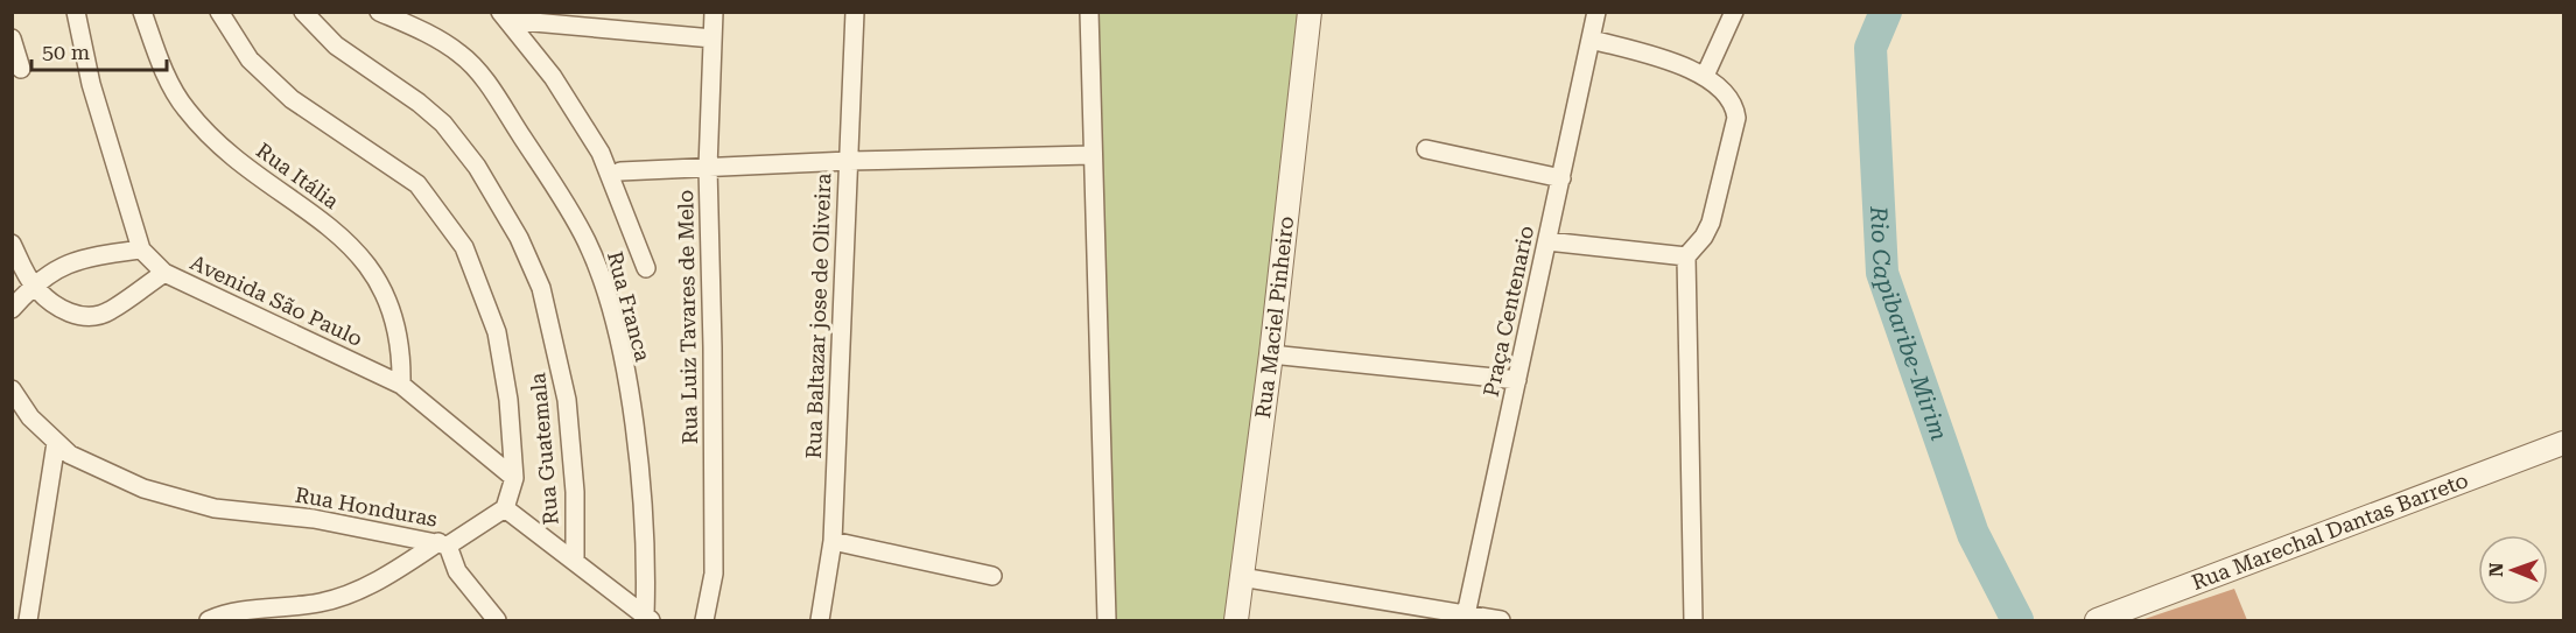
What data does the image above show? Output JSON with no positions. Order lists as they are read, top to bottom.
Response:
{
  "streets": {
    "street": [
      "Rua Itália",
      "Avenida São Paulo",
      "Rua Franca",
      "Praça Centenario",
      "Rua Baltazar jose de Oliveira",
      "Rua Luiz Tavares de Melo",
      "Rua Maciel Pinheiro",
      "Rua Guatemala",
      "Rua Honduras",
      "Rua Marechal Dantas Barreto"
    ]
  },
  "crossings": [
    ["Rua Itália", "Avenida São Paulo"]
  ],
  "water": ["Rio Capibaribe-Mirim"],
  "scale_bar": "50 m",
  "north": "left"
}
